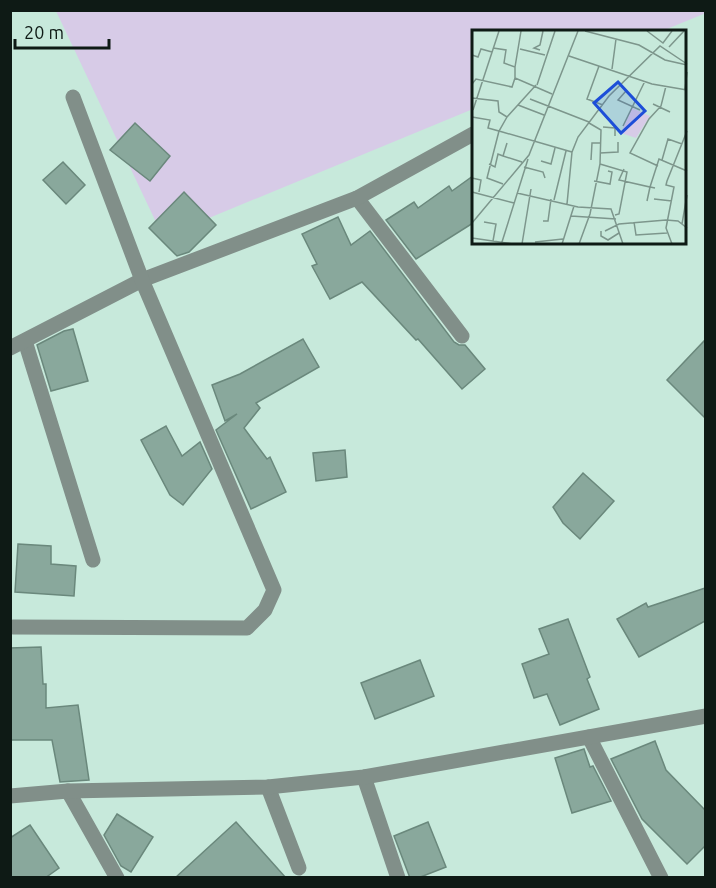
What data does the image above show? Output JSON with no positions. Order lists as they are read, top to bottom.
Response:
{
  "scale_bar": "20 m"
}
